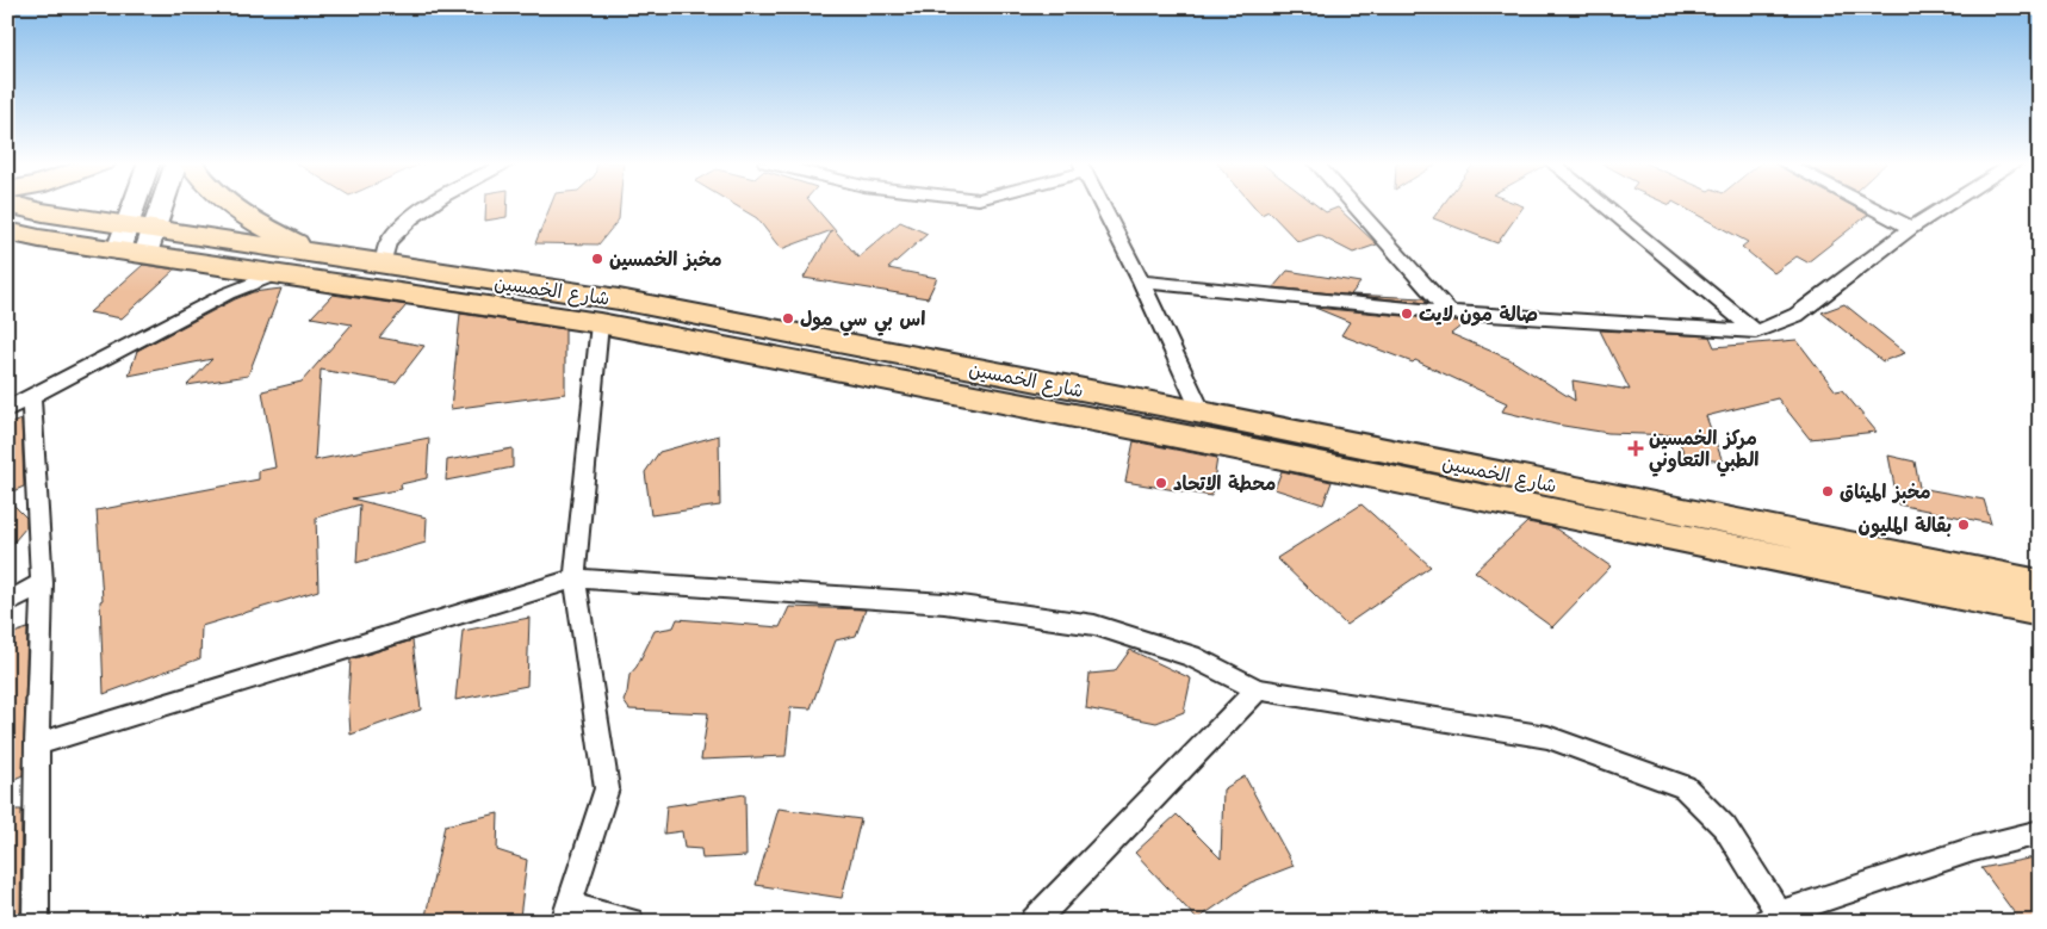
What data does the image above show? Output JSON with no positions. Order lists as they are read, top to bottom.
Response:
{
  "streets": {
    "main road": ["شارع الخمسين"]
  },
  "places": {
    "other": [
      "مخبز الخمسين",
      "صالة مون لايت",
      "اس بي سي مول",
      "محطة الاتحاد",
      "مخبز الميثاق",
      "بقالة المليون"
    ],
    "health": ["مركز الخمسين الطبي التعاوني"]
  }
}
